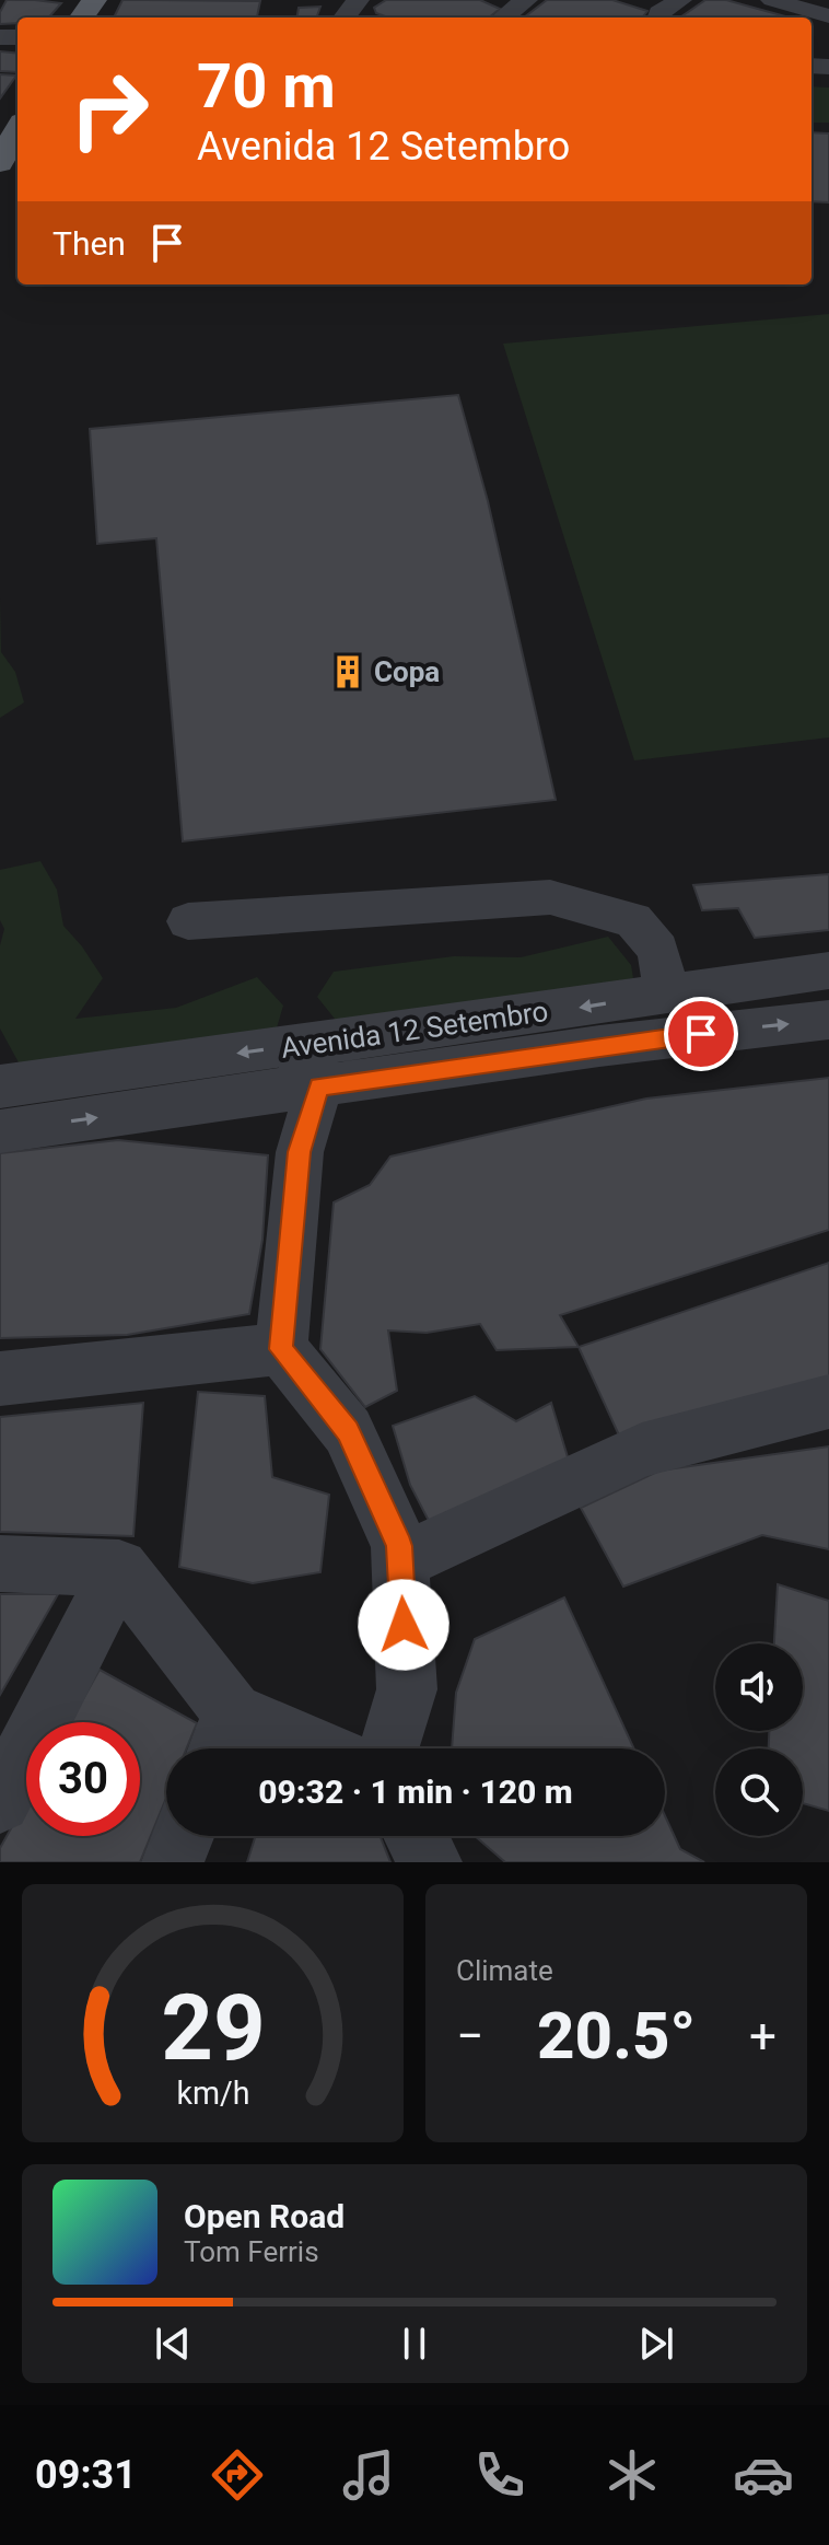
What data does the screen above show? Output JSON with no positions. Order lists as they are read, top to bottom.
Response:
{
  "streets": {
    "street": ["Avenida 12 Setembro"]
  },
  "places": {
    "building": ["Copa"]
  },
  "page": {
    "turn": ["70 m", "Avenida 12 Setembro"],
    "then": "Then",
    "limit": "30",
    "trip": "09:32 · 1 min · 120 m",
    "tile": "Climate",
    "heat": ["−", "20.5°", "+"],
    "song": ["Open Road", "Tom Ferris"],
    "tabs": "09:31",
    "gauge": ["29", "km/h"]
  }
}
